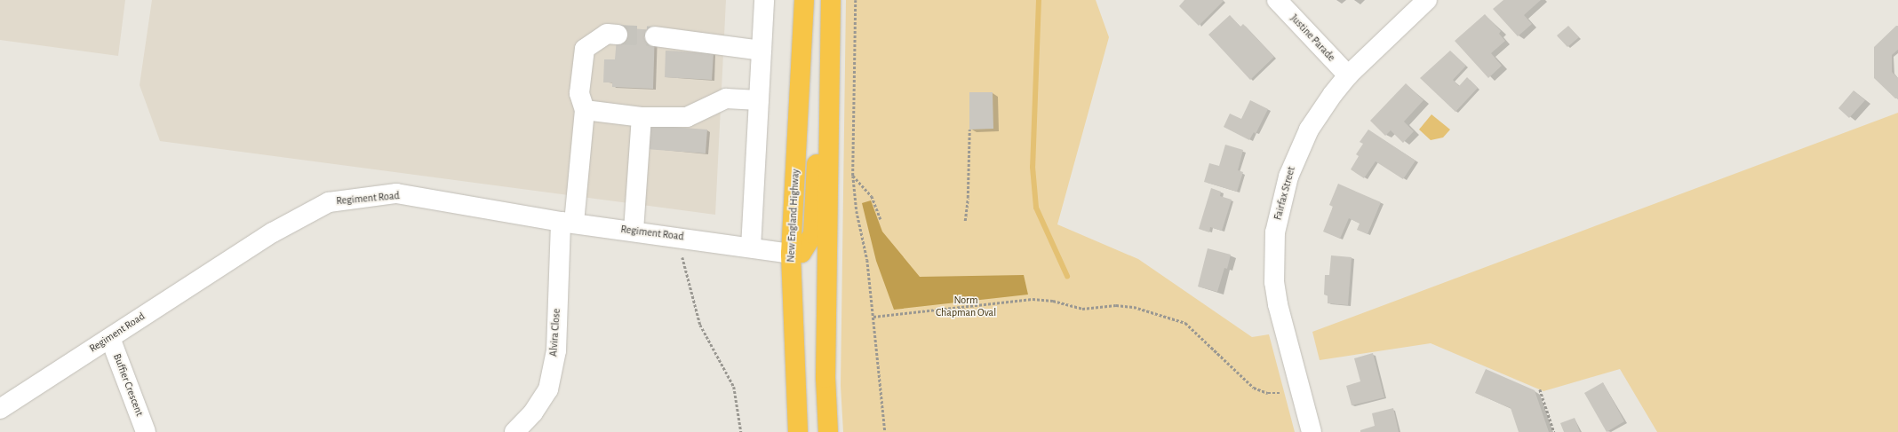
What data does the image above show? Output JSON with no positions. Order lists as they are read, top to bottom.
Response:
{
  "streets": {
    "highway": ["New England Highway"],
    "street": [
      "Justine Parade",
      "Fairfax Street",
      "Regiment Road",
      "Alvira Close",
      "Buffier Crescent"
    ]
  },
  "crossings": [
    ["Justine Parade", "Fairfax Street"],
    ["Regiment Road", "New England Highway"],
    ["Regiment Road", "Alvira Close"],
    ["Regiment Road", "Buffier Crescent"]
  ],
  "parks": ["Norm Chapman Oval"]
}
